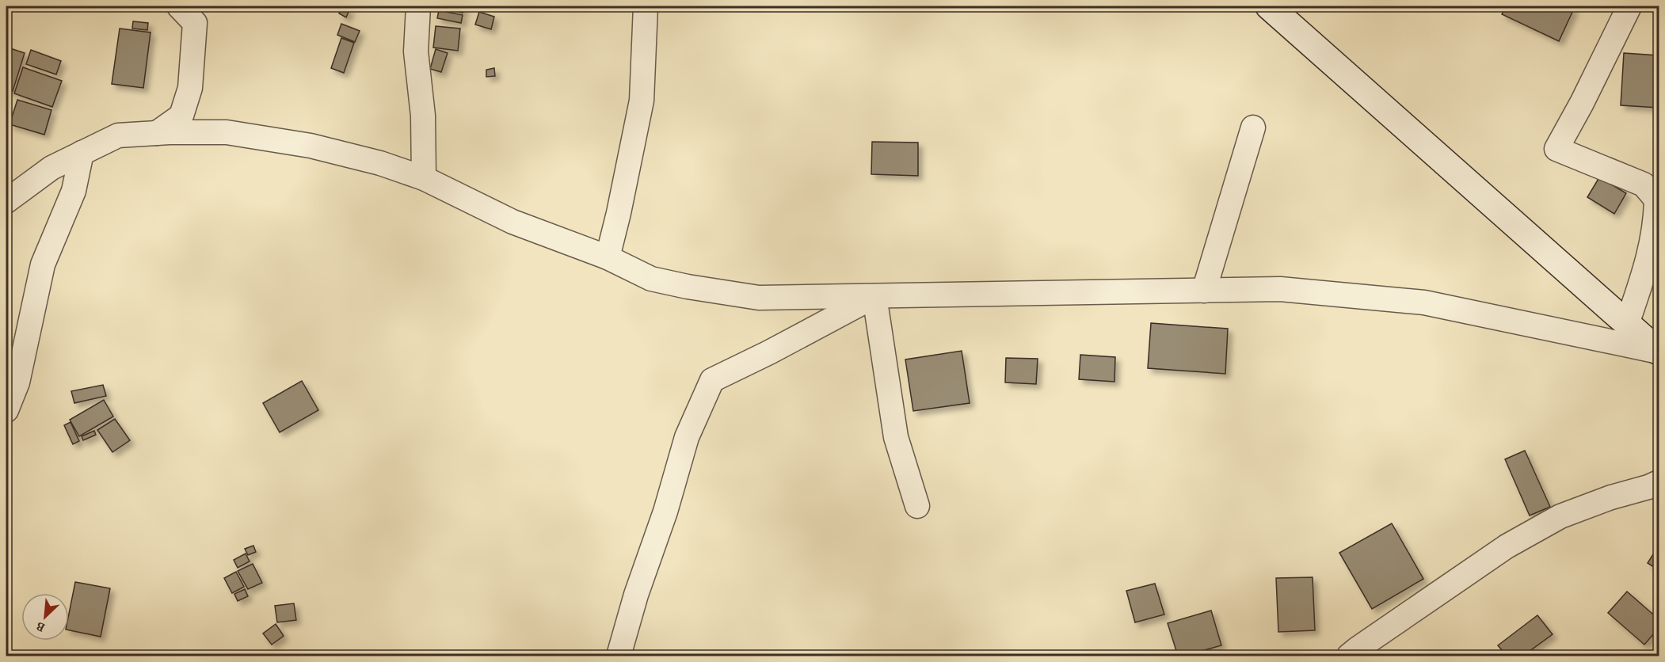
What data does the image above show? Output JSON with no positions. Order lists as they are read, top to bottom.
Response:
{
  "north": "bottom left"
}
